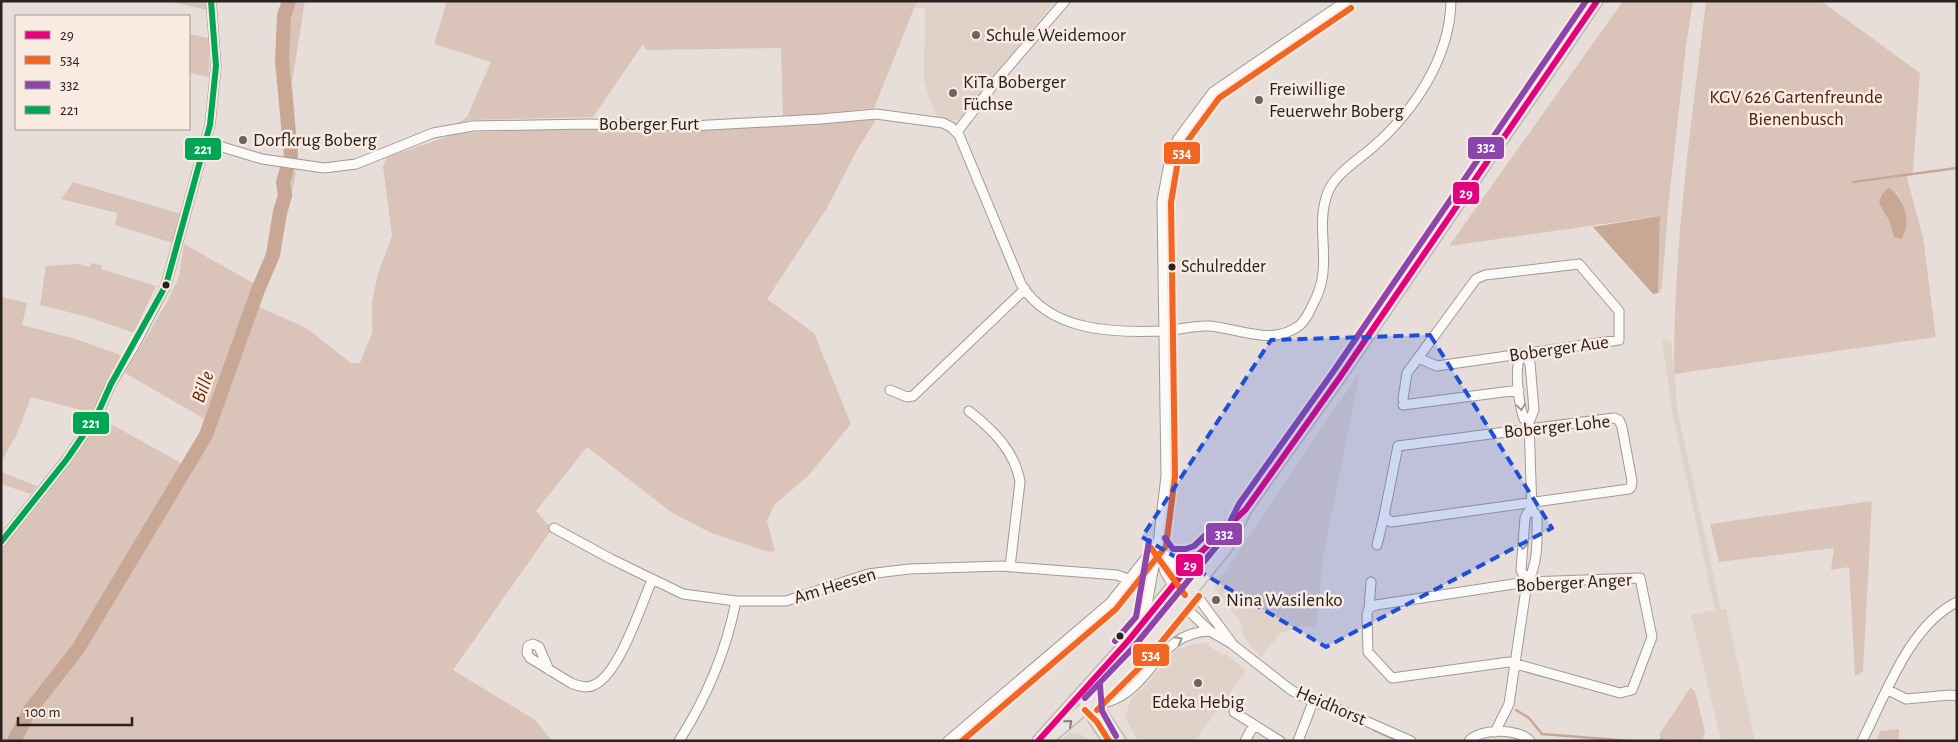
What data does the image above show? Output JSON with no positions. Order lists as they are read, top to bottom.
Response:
{
  "streets": {
    "street": [
      "Boberger Furt",
      "Boberger Aue",
      "Boberger Lohe",
      "Boberger Anger",
      "Am Heesen",
      "Heidhorst"
    ]
  },
  "water": ["Bille"],
  "parks": ["KGV 626 Gartenfreunde Bienenbusch"],
  "places": [
    "Schule Weidemoor",
    "KiTa Boberger Füchse",
    "Freiwillige Feuerwehr Boberg",
    "Dorfkrug Boberg",
    "Schulredder",
    "Nina Wasilenko",
    "Edeka Hebig"
  ],
  "lines": [
    "transit line 29",
    "transit line 332",
    "transit line 221",
    "transit line 534"
  ],
  "legend": [
    "29",
    "534",
    "332",
    "221"
  ],
  "scale_bar": "100 m"
}
